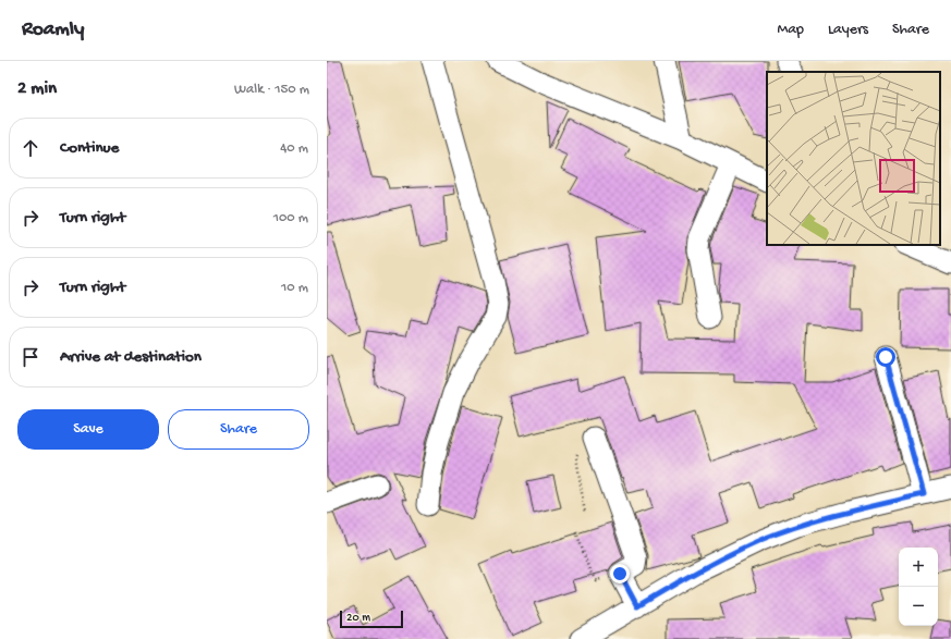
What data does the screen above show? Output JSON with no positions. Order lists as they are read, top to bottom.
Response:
{
  "scale_bar": "20 m",
  "page": {
    "header": "Roamly",
    "nav": ["Map", "Layers", "Share"],
    "heading": ["2 min", "Walk · 150 m"],
    "list": [
      ["Continue", "40 m"],
      ["Turn right", "100 m"],
      ["Turn right", "10 m"],
      "Arrive at destination"
    ],
    "buttons": ["Save", "Share"],
    "map_buttons": ["+", "−"],
    "scale": "20 m"
  }
}
